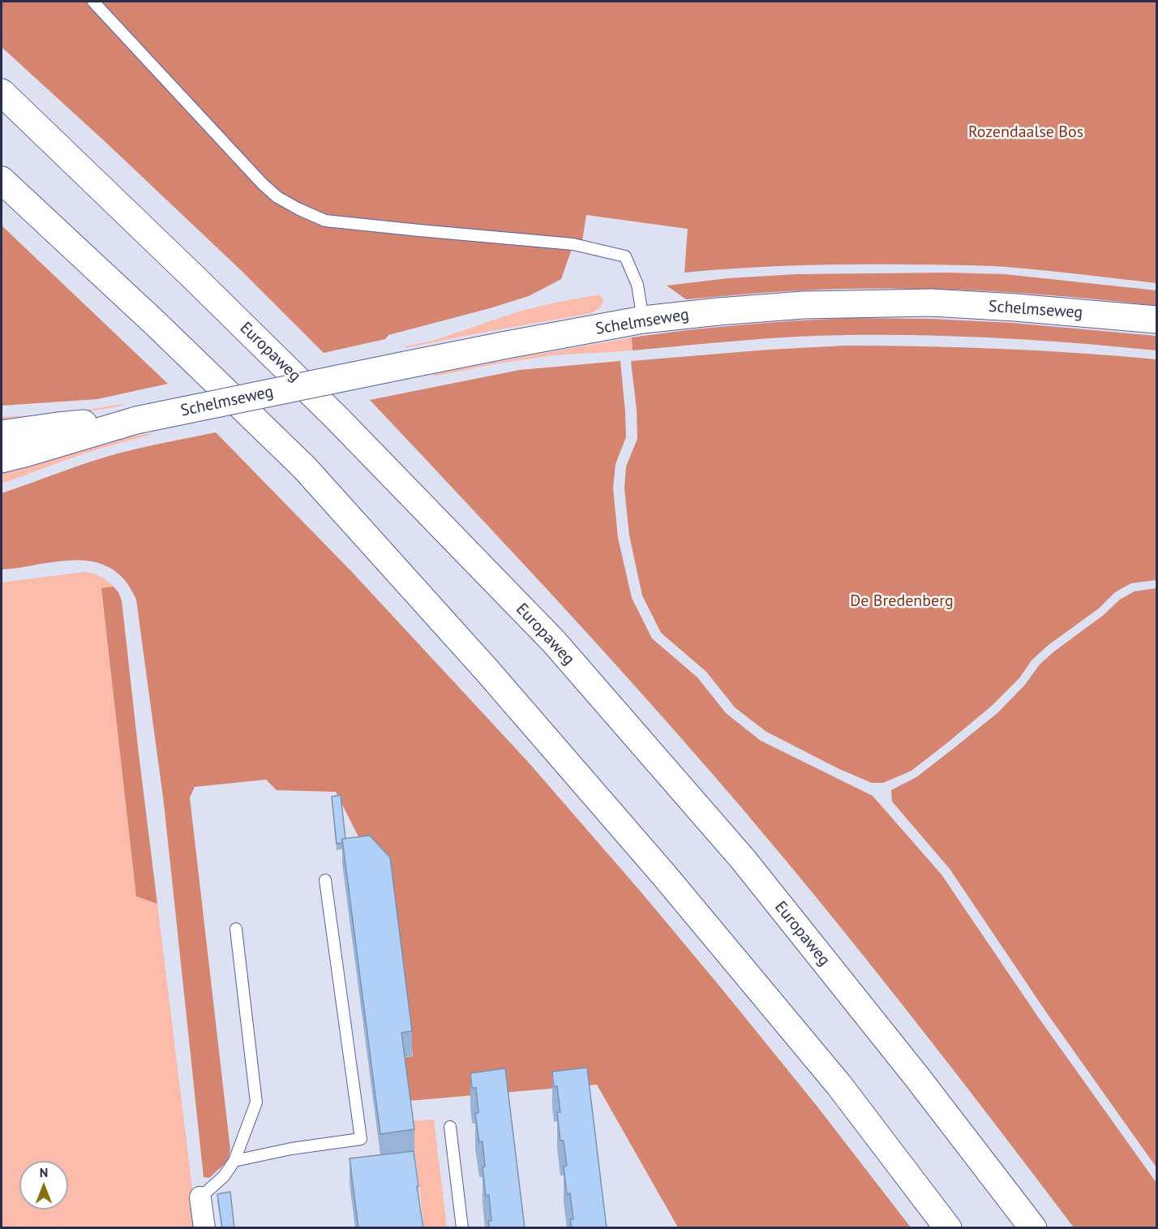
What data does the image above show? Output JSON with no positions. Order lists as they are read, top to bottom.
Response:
{
  "streets": {
    "main road": ["Schelmseweg", "Europaweg"]
  },
  "parks": ["Rozendaalse Bos", "De Bredenberg"],
  "north": "top"
}
